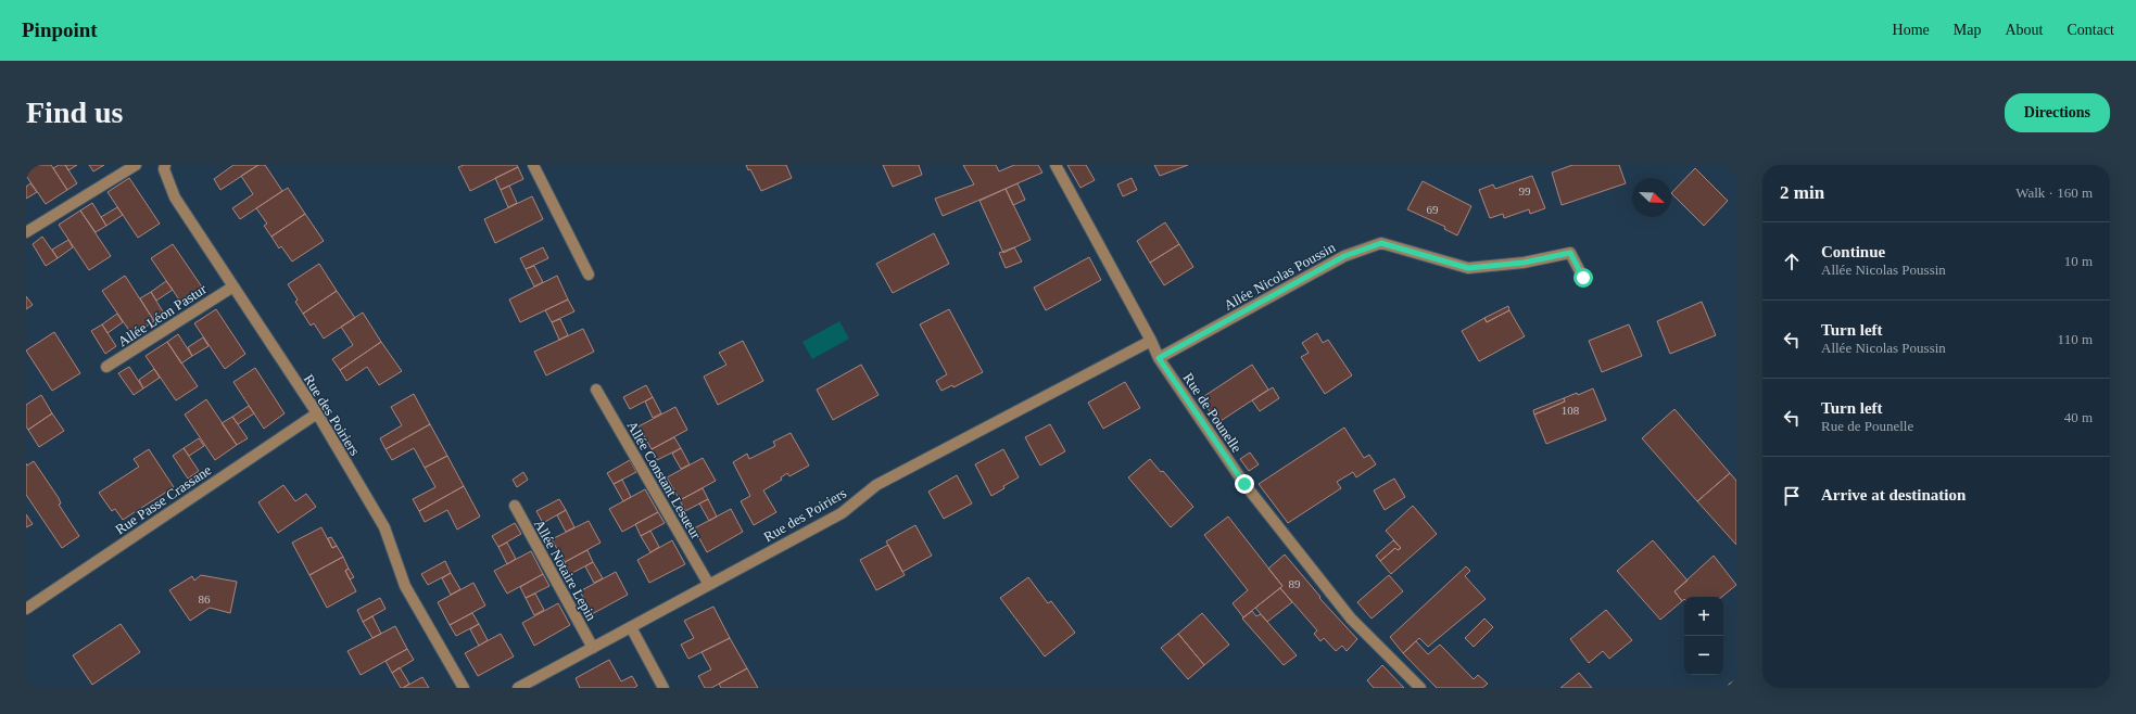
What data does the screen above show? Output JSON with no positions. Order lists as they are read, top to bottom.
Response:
{
  "streets": {
    "street": [
      "Allée Nicolas Poussin",
      "Allée Léon Pastur",
      "Rue de Pounelle",
      "Rue des Poiriers",
      "Allée Constant Lesueur",
      "Rue Passe Crassane",
      "Allée Notaire Lepin"
    ]
  },
  "crossings": [
    ["Allée Nicolas Poussin", "Rue de Pounelle"],
    ["Allée Léon Pastur", "Rue des Poiriers"],
    ["Rue de Pounelle", "Rue des Poiriers"],
    ["Rue des Poiriers", "Allée Constant Lesueur"],
    ["Rue des Poiriers", "Rue Passe Crassane"],
    ["Rue des Poiriers", "Allée Notaire Lepin"]
  ],
  "house_numbers": [
    "99",
    "69",
    "108",
    "89",
    "86"
  ],
  "north": "bottom right",
  "page": {
    "header": "Pinpoint",
    "nav": [
      "Home",
      "Map",
      "About",
      "Contact"
    ],
    "buttons": "Directions",
    "title": "Find us",
    "heading": ["2 min", "Walk · 160 m"],
    "list": [
      ["Continue", "Allée Nicolas Poussin", "10 m"],
      ["Turn left", "Allée Nicolas Poussin", "110 m"],
      ["Turn left", "Rue de Pounelle", "40 m"],
      "Arrive at destination"
    ],
    "map_buttons": ["+", "−"]
  }
}
